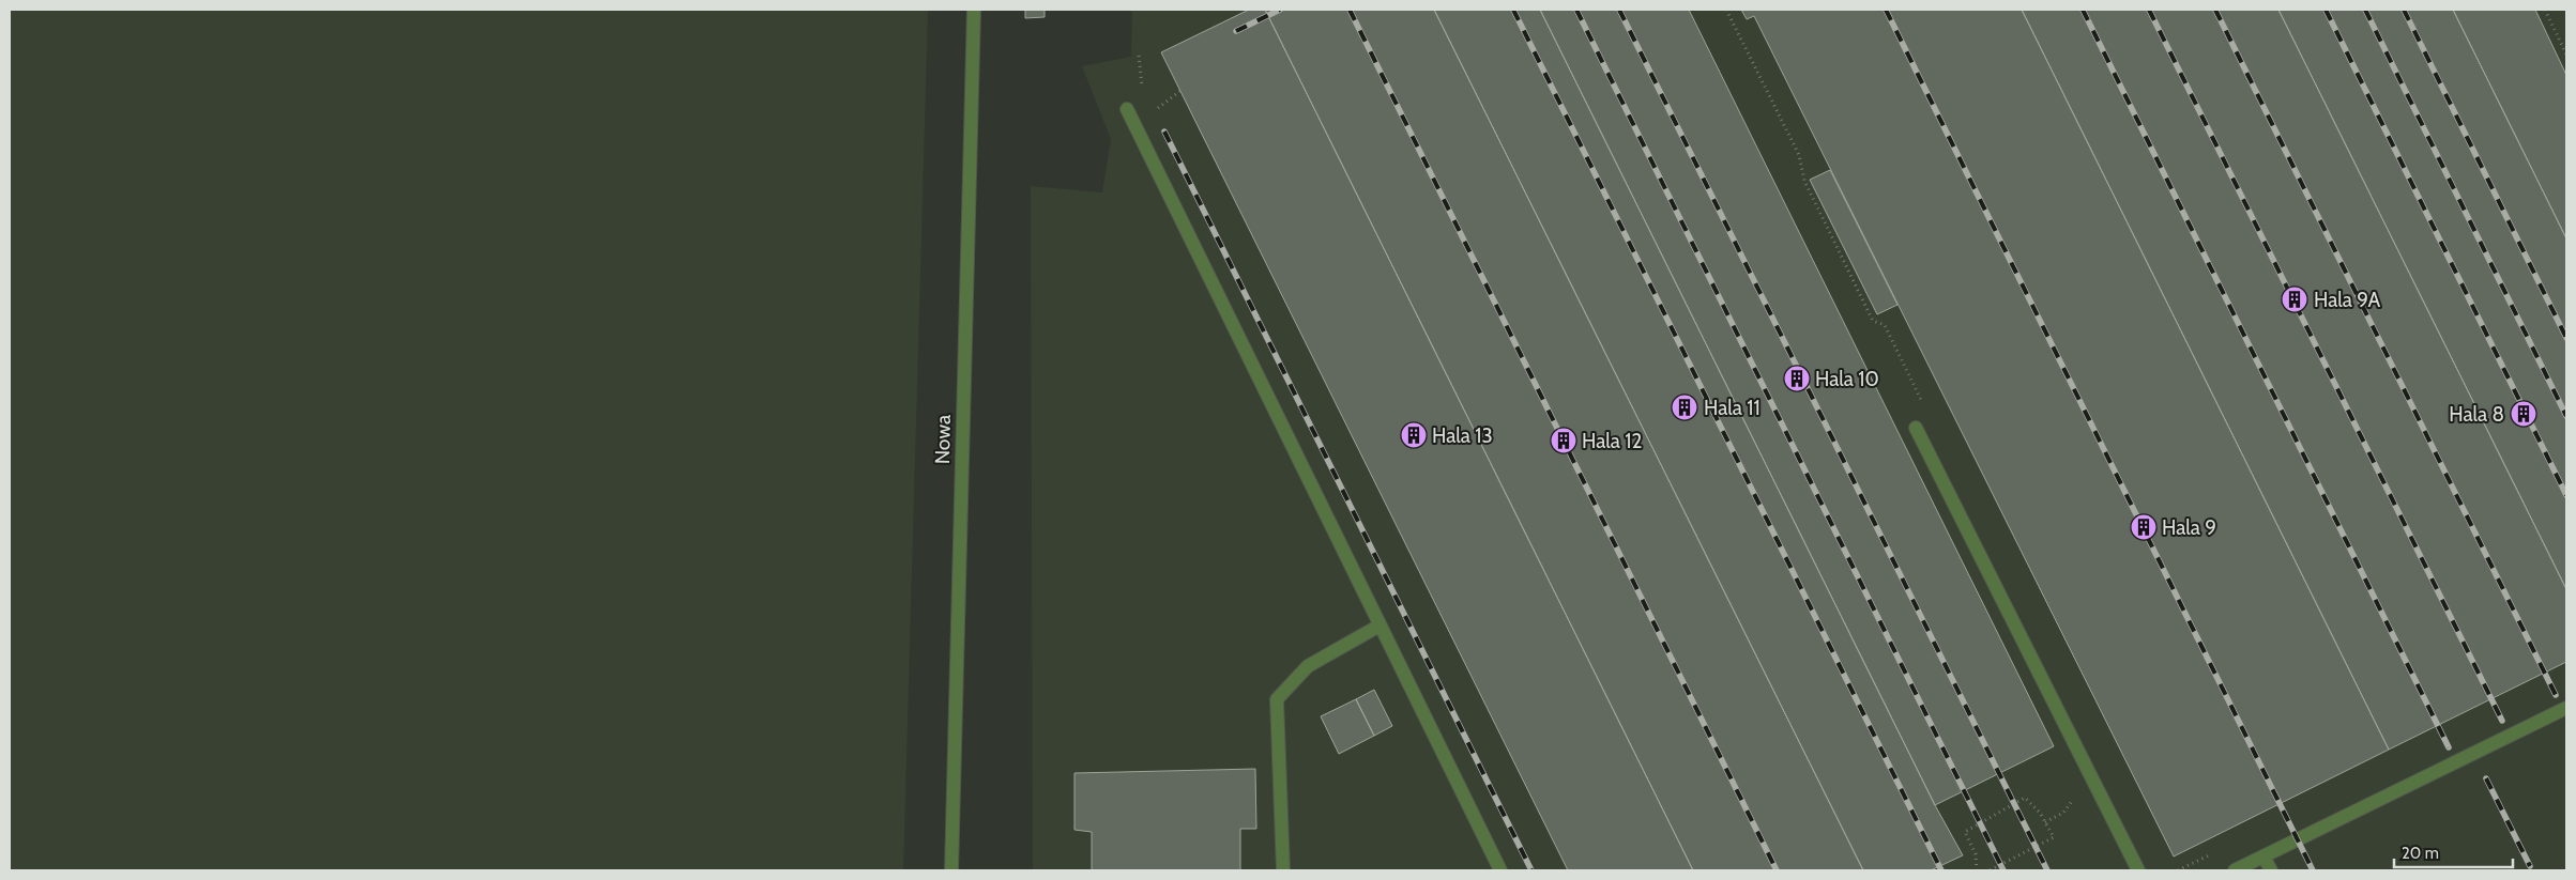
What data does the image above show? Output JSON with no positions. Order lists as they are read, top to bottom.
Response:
{
  "streets": {
    "street": ["Nowa"]
  },
  "places": {
    "building": [
      "Hala 9A",
      "Hala 10",
      "Hala 11",
      "Hala 8",
      "Hala 13",
      "Hala 12",
      "Hala 9"
    ]
  },
  "scale_bar": "20 m"
}
